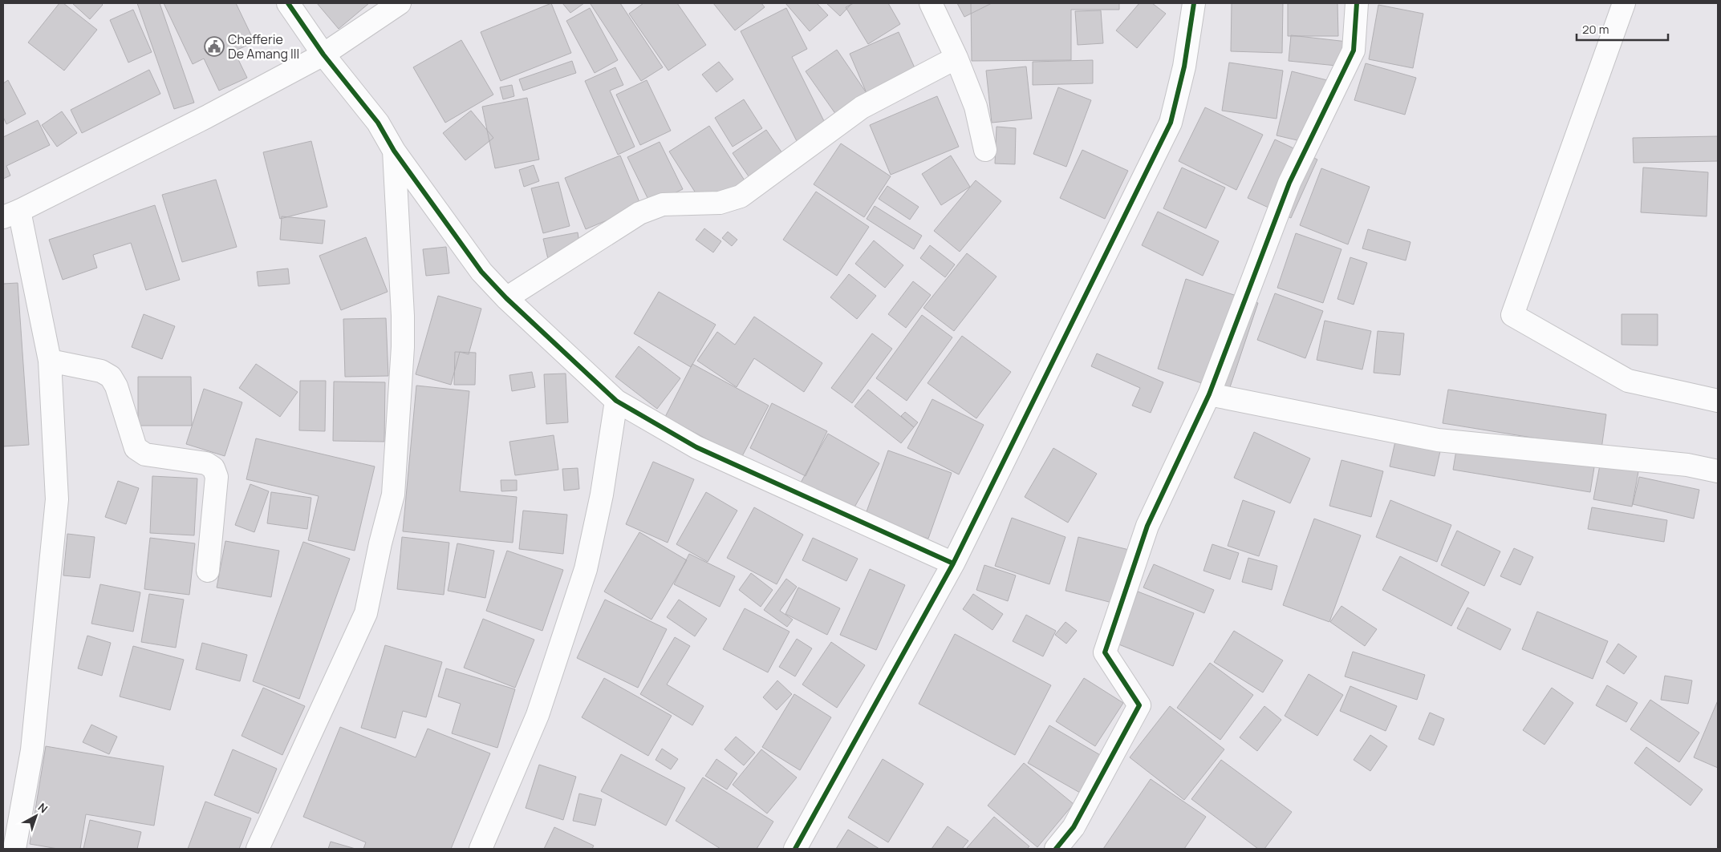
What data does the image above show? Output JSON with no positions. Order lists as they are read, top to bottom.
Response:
{
  "places": {
    "public building": ["Chefferie De Amang III"]
  },
  "scale_bar": "20 m",
  "north": "top right"
}
